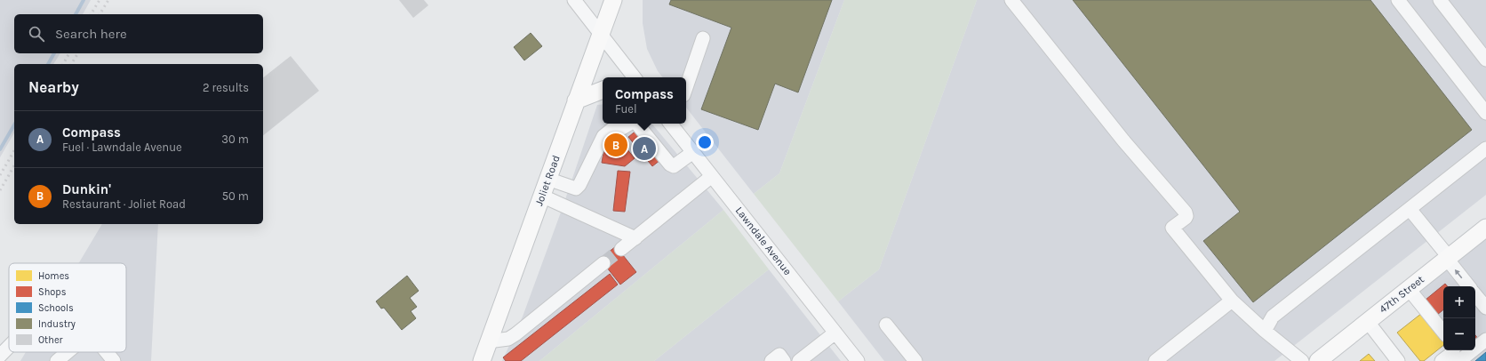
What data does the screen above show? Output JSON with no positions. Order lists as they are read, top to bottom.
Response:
{
  "streets": {
    "main road": ["Joliet Road", "47th Street"],
    "street": ["Lawndale Avenue"]
  },
  "legend": [
    "Homes",
    "Shops",
    "Schools",
    "Industry",
    "Other"
  ],
  "page": {
    "search": "Search here",
    "heading": ["Nearby", "2 results"],
    "popup": ["Compass", "Fuel"],
    "list": [
      {
        "mark": "A",
        "name": "Compass",
        "note": "Fuel · Lawndale Avenue",
        "value": "30 m"
      },
      {
        "mark": "B",
        "name": "Dunkin'",
        "note": "Restaurant · Joliet Road",
        "value": "50 m"
      }
    ],
    "pins": ["B", "A"],
    "map_buttons": ["+", "−"]
  }
}
